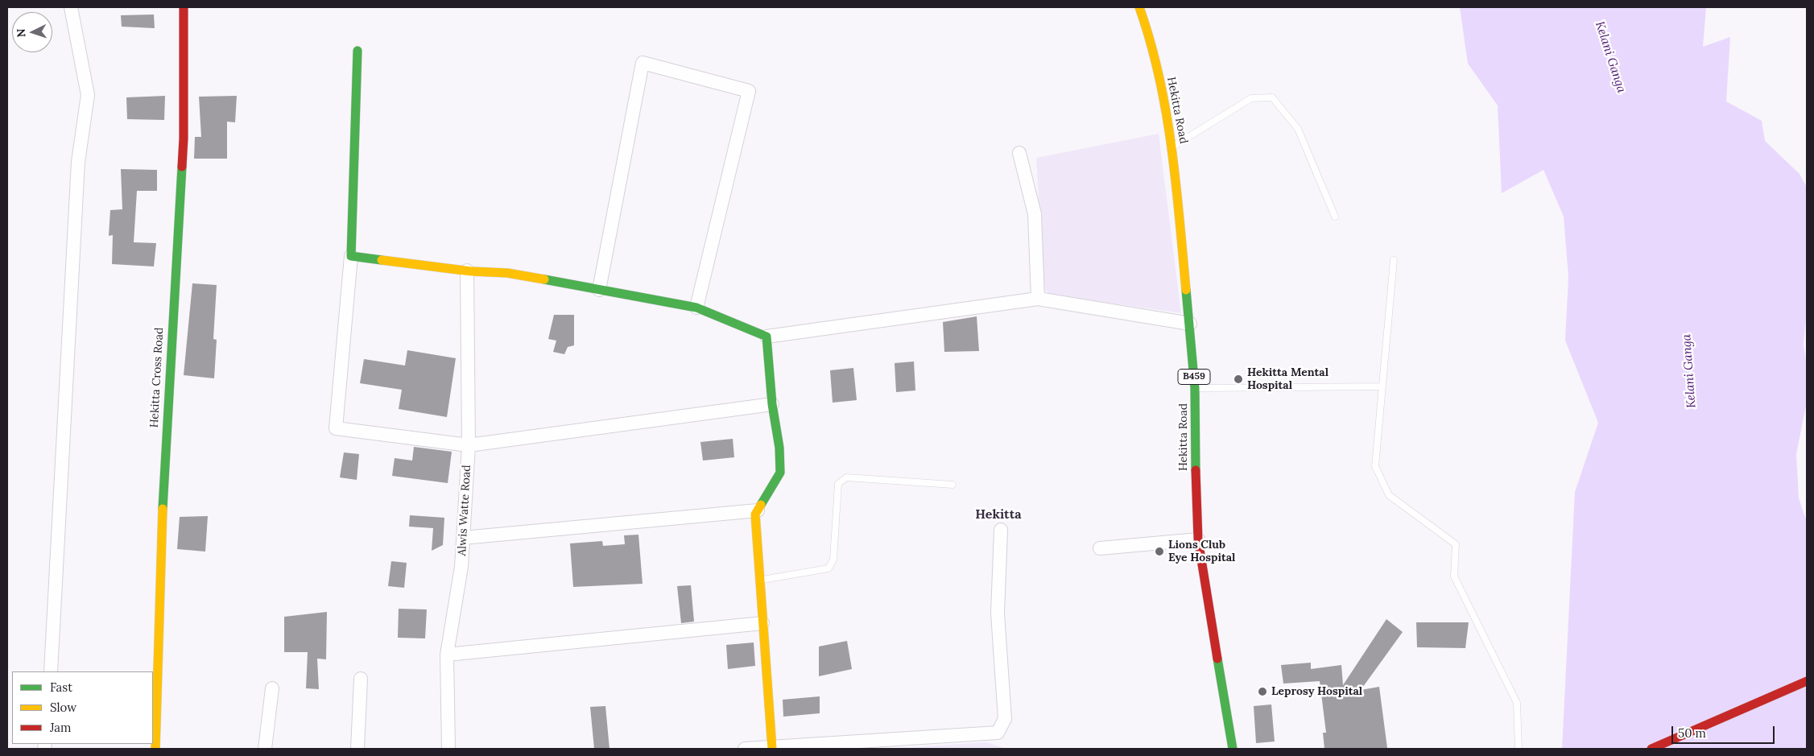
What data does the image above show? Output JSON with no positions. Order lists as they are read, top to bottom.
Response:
{
  "streets": {
    "street": [
      "Hekitta Road",
      "B459",
      "Hekitta Cross Road",
      "Alwis Watte Road"
    ]
  },
  "districts": ["Hekitta"],
  "water": ["Kelani Ganga"],
  "places": ["Hekitta Mental Hospital", "Lions Club Eye Hospital", "Leprosy Hospital"],
  "legend": ["Fast", "Slow", "Jam"],
  "scale_bar": "50 m",
  "north": "left"
}
